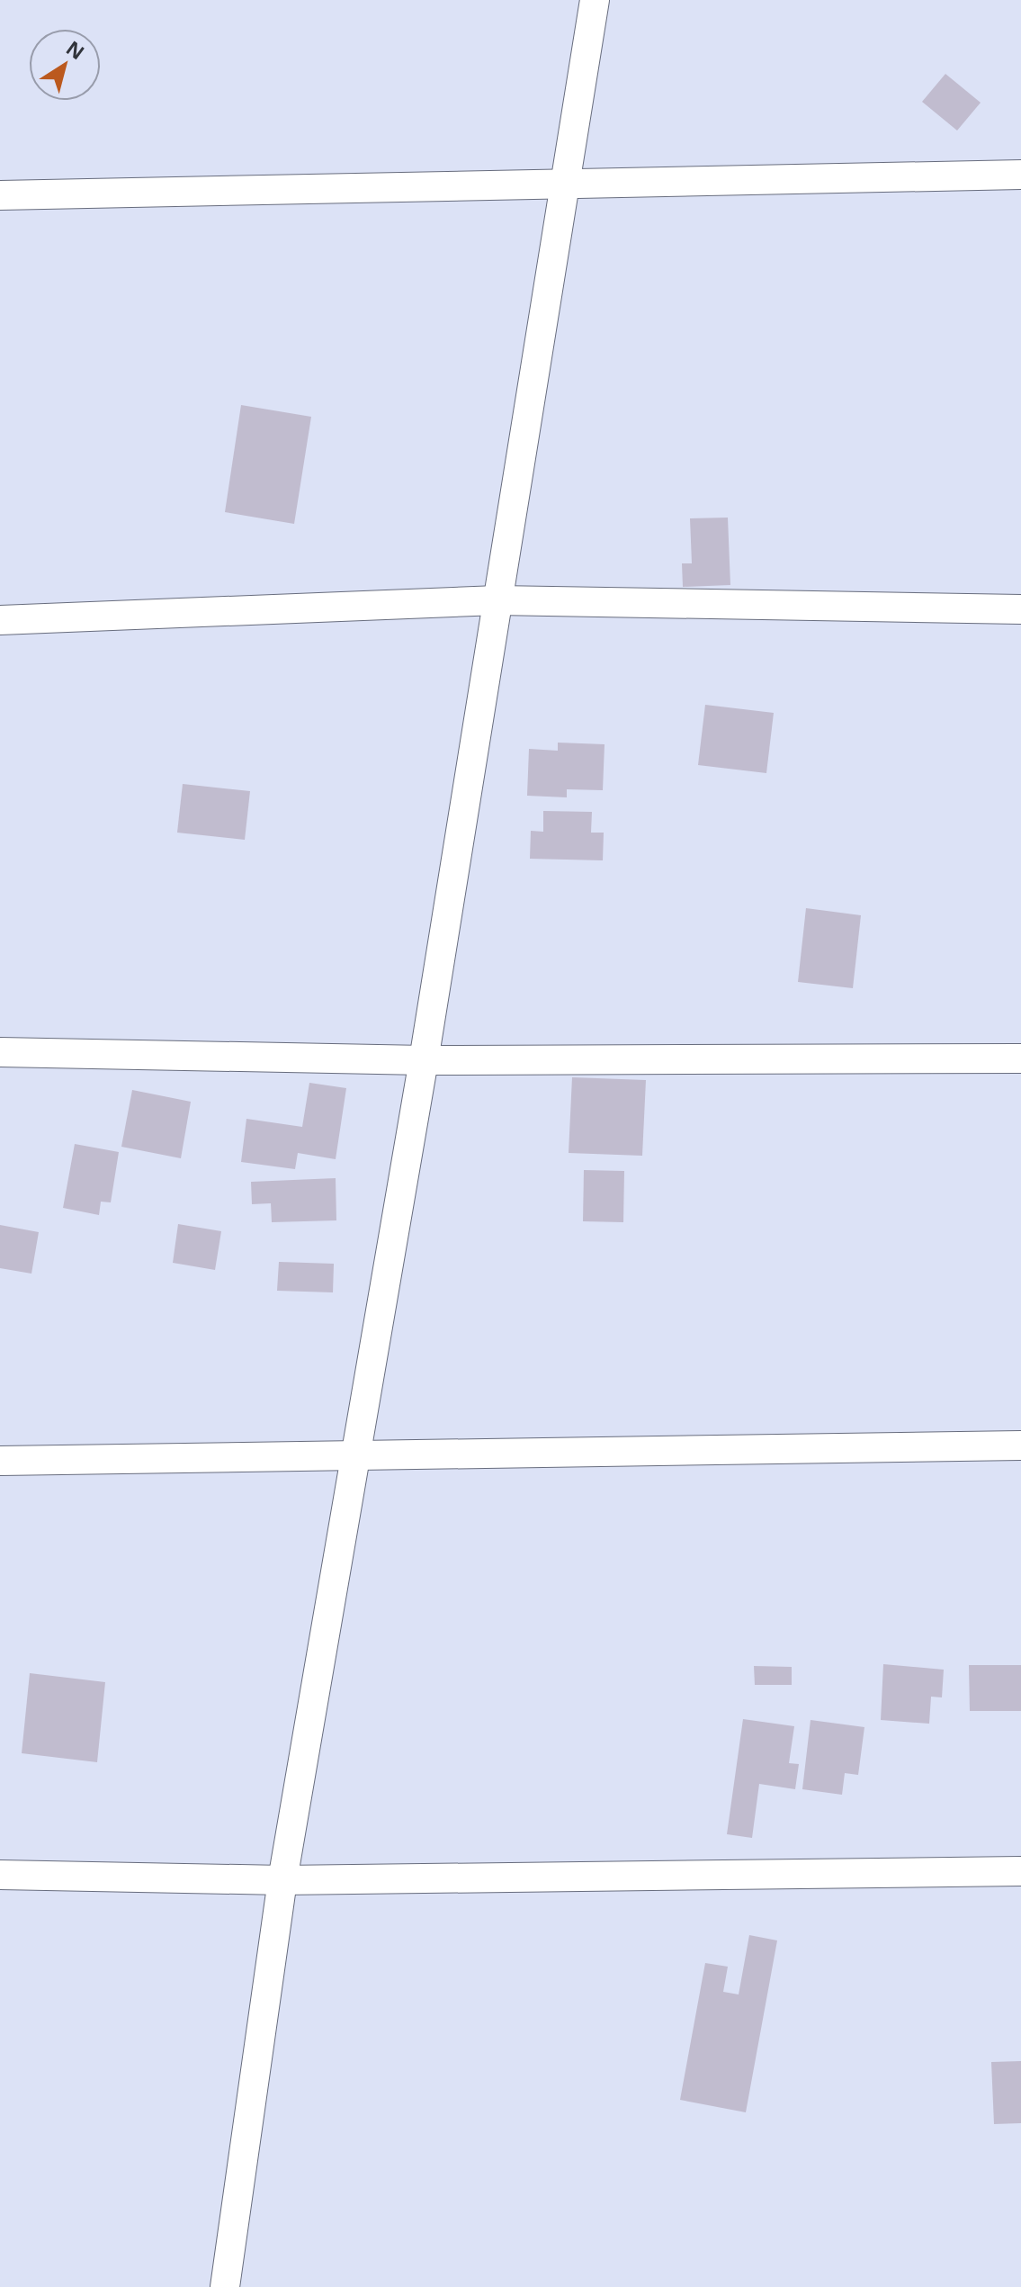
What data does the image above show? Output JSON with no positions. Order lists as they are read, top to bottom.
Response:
{
  "north": "top right"
}
